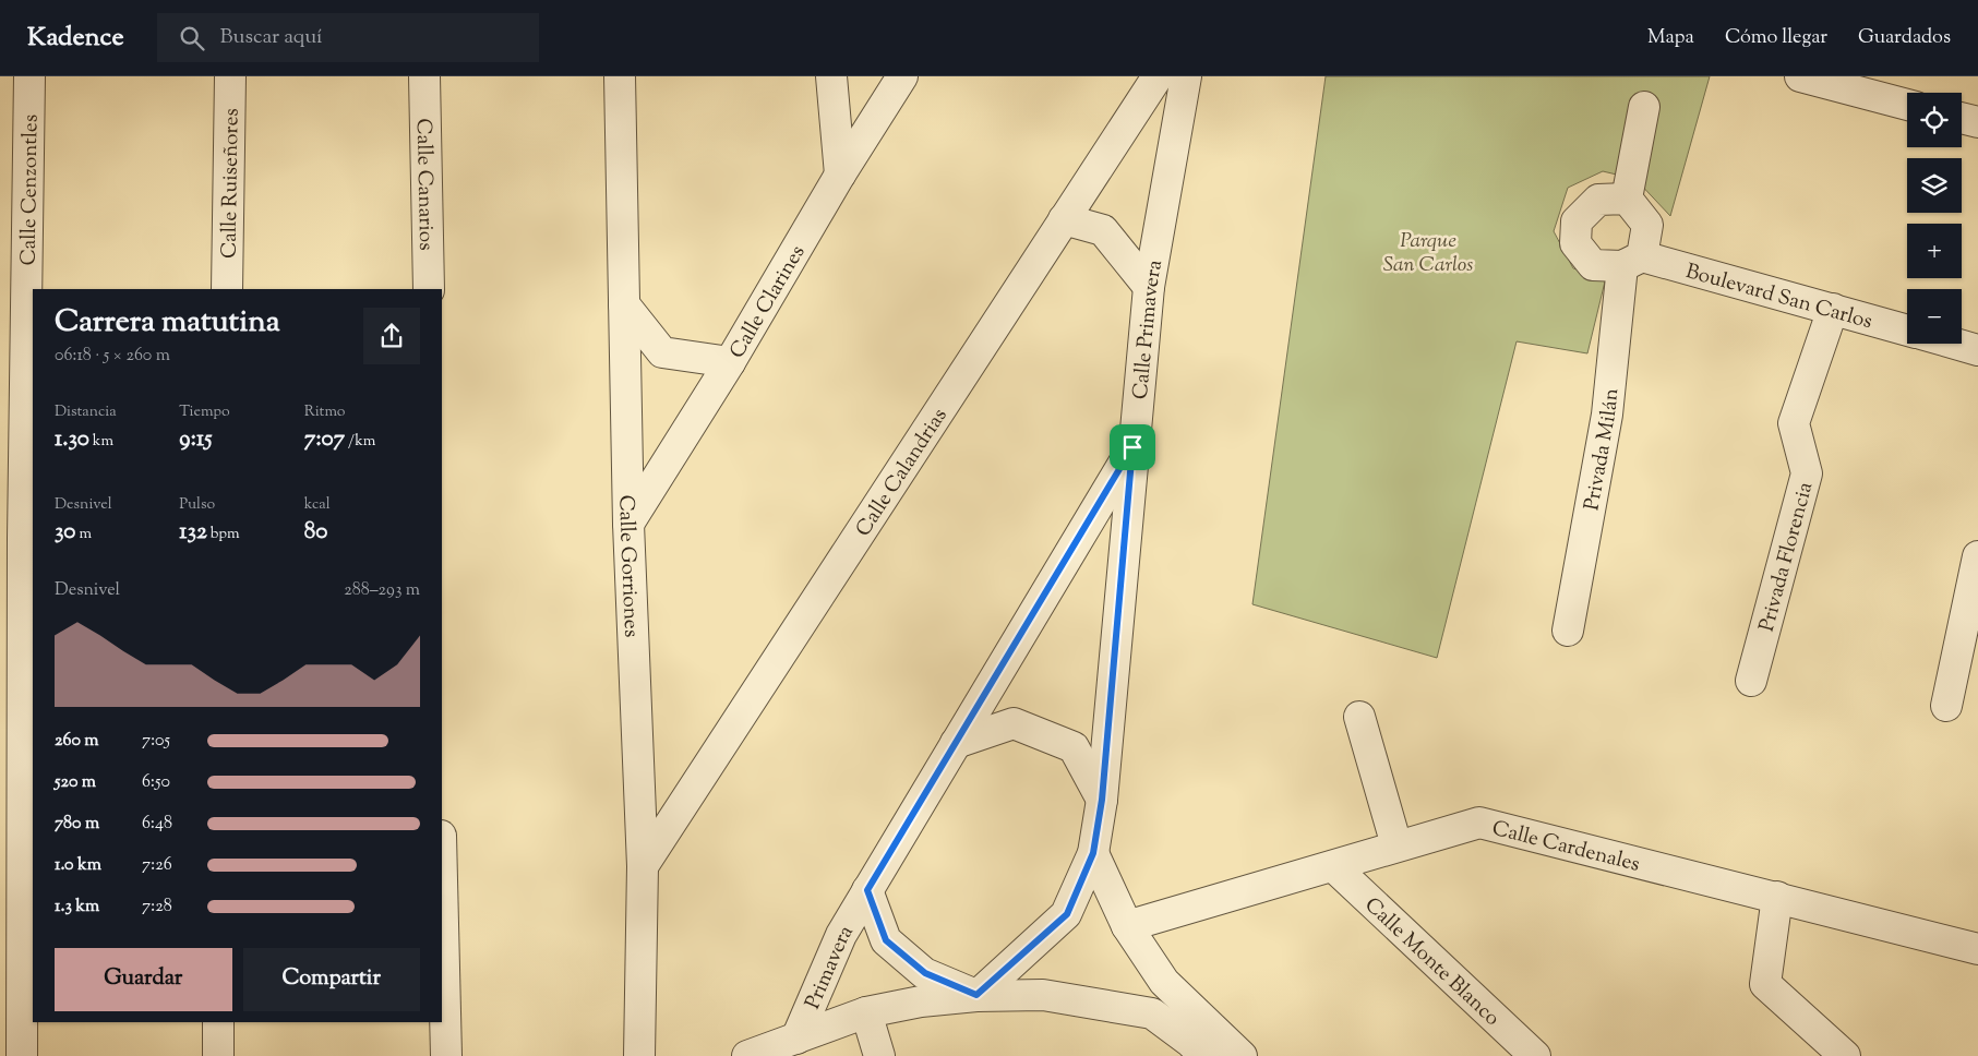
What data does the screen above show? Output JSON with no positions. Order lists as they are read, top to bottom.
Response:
{
  "streets": {
    "street": [
      "Calle Ruiseñores",
      "Calle Canarios",
      "Calle Cenzontles",
      "Boulevard San Carlos",
      "Calle Clarines",
      "Calle Primavera",
      "Privada Milán",
      "Calle Calandrias",
      "Privada Florencia",
      "Calle Gorriones",
      "Calle Cardenales",
      "Calle Monte Blanco",
      "Primavera"
    ]
  },
  "crossings": [
    ["Boulevard San Carlos", "Privada Milán"],
    ["Boulevard San Carlos", "Privada Florencia"],
    ["Calle Clarines", "Calle Gorriones"],
    ["Calle Primavera", "Primavera"],
    ["Calle Calandrias", "Calle Gorriones"],
    ["Calle Cardenales", "Calle Monte Blanco"]
  ],
  "parks": ["Parque San Carlos"],
  "page": {
    "header": "Kadence",
    "search": "Buscar aquí",
    "nav": ["Mapa", "Cómo llegar", "Guardados"],
    "map_buttons": ["+", "−"],
    "heading": ["Carrera matutina", "06:18 · 5 × 260 m"],
    "stats": [
      ["Distancia", "1.30 km"],
      ["Tiempo", "9:15"],
      ["Ritmo", "7:07 /km"],
      ["Desnivel", "30 m"],
      ["Pulso", "132 bpm"],
      ["kcal", "80"]
    ],
    "chart": ["Desnivel", "288–293 m"],
    "list": [
      {
        "name": "260 m",
        "note": "7:05"
      },
      {
        "name": "520 m",
        "note": "6:50"
      },
      {
        "name": "780 m",
        "note": "6:48"
      },
      {
        "name": "1.0 km",
        "note": "7:26"
      },
      {
        "name": "1.3 km",
        "note": "7:28"
      }
    ],
    "buttons": ["Guardar", "Compartir"]
  }
}
